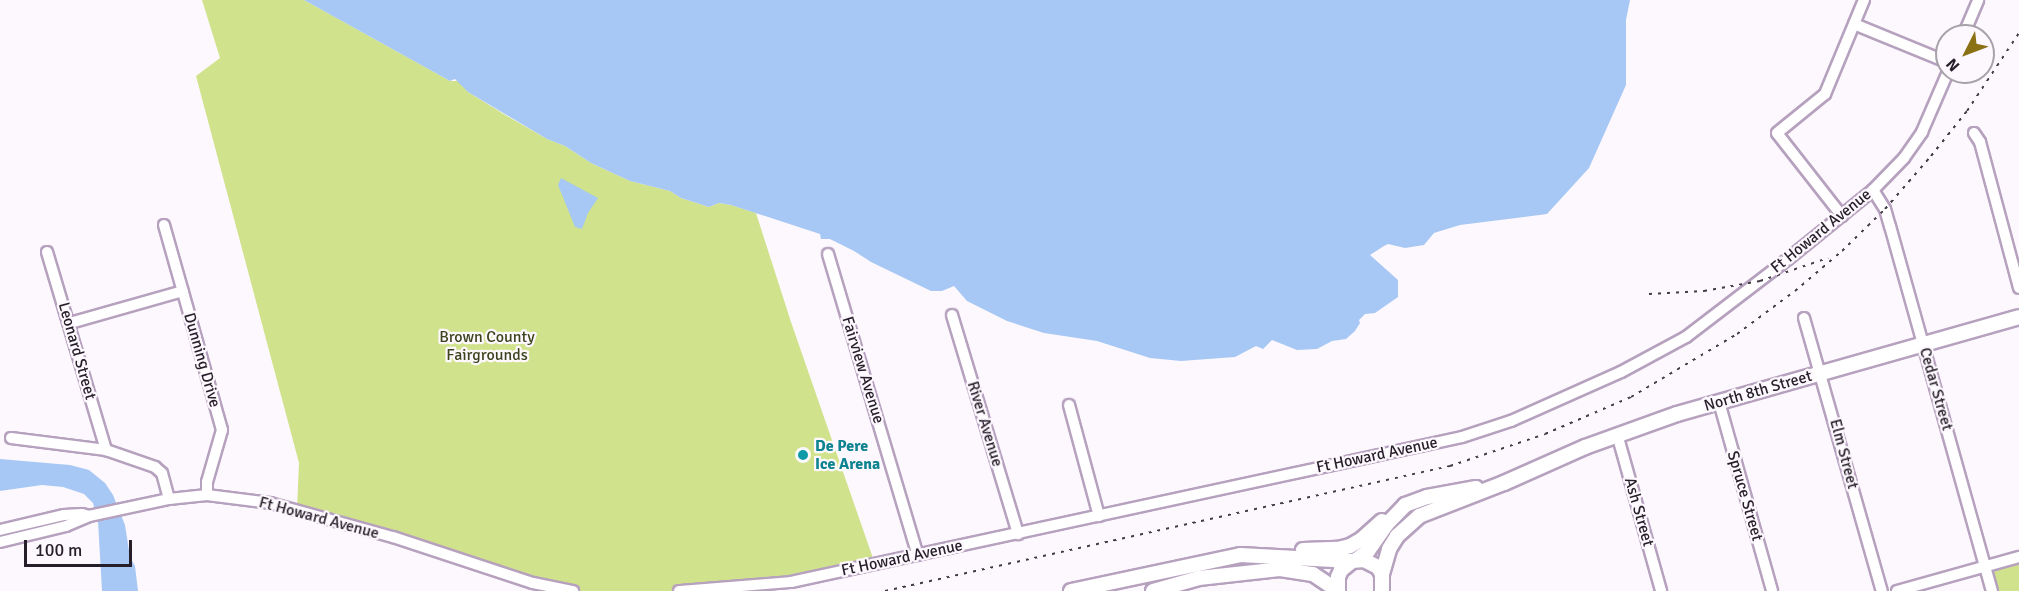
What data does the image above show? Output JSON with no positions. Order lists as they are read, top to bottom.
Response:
{
  "streets": {
    "main road": ["North 8th Street"],
    "street": [
      "Ft Howard Avenue",
      "Leonard Street",
      "Dunning Drive",
      "Fairview Avenue",
      "Cedar Street",
      "River Avenue",
      "Elm Street",
      "Spruce Street",
      "Ash Street"
    ]
  },
  "crossings": [
    ["Ft Howard Avenue", "Dunning Drive"],
    ["Ft Howard Avenue", "Fairview Avenue"],
    ["Ft Howard Avenue", "Cedar Street"],
    ["Ft Howard Avenue", "River Avenue"],
    ["Cedar Street", "North 8th Street"],
    ["North 8th Street", "Elm Street"],
    ["North 8th Street", "Spruce Street"],
    ["North 8th Street", "Ash Street"]
  ],
  "parks": ["Brown County Fairgrounds"],
  "places": ["De Pere Ice Arena"],
  "scale_bar": "100 m",
  "north": "bottom left"
}
